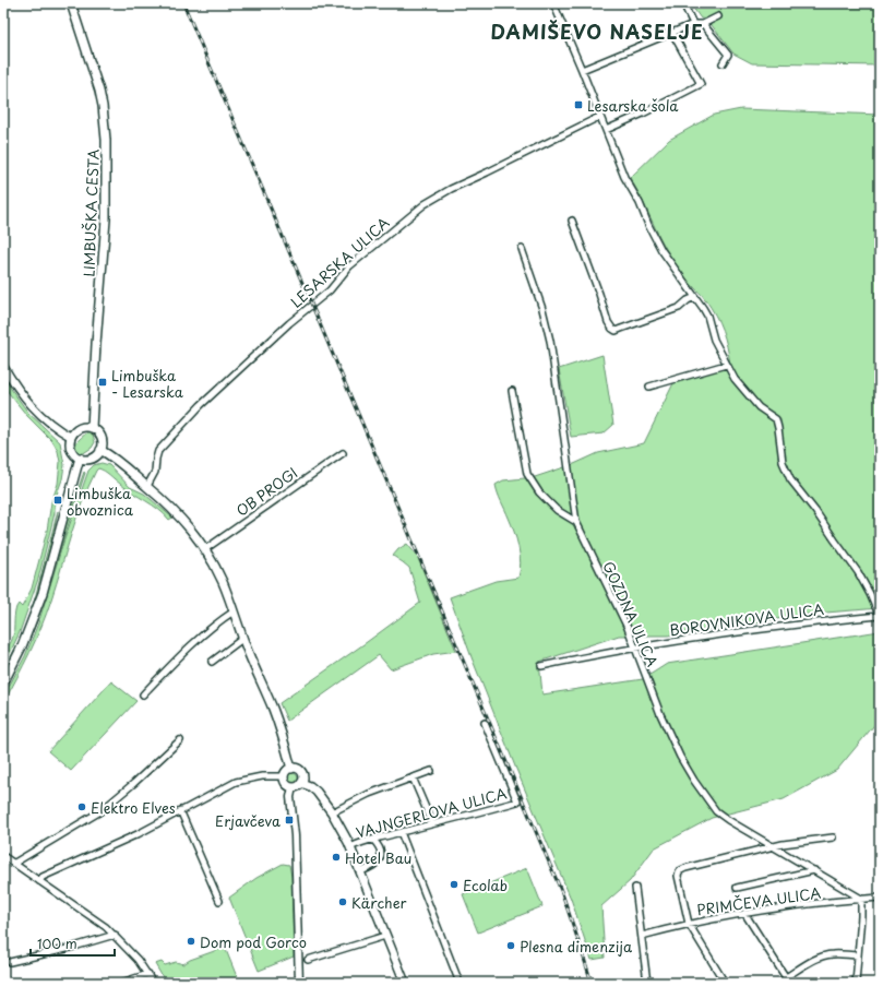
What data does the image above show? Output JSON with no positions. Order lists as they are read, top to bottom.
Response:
{
  "streets": {
    "main road": ["LIMBUŠKA CESTA"],
    "street": [
      "LESARSKA ULICA",
      "OB PROGI",
      "GOZDNA ULICA",
      "BOROVNIKOVA ULICA",
      "VAJNGERLOVA ULICA",
      "PRIMČEVA ULICA"
    ]
  },
  "crossings": [
    ["GOZDNA ULICA", "BOROVNIKOVA ULICA"],
    ["GOZDNA ULICA", "PRIMČEVA ULICA"]
  ],
  "districts": ["DAMIŠEVO NASELJE"],
  "places": {
    "transit": [
      "Lesarska šola",
      "Limbuška - Lesarska",
      "Limbuška obvoznica",
      "Erjavčeva"
    ],
    "other": [
      "Elektro Elves",
      "Hotel Bau",
      "Ecolab",
      "Kärcher",
      "Dom pod Gorco",
      "Plesna dimenzija"
    ]
  },
  "scale_bar": "100 m"
}
